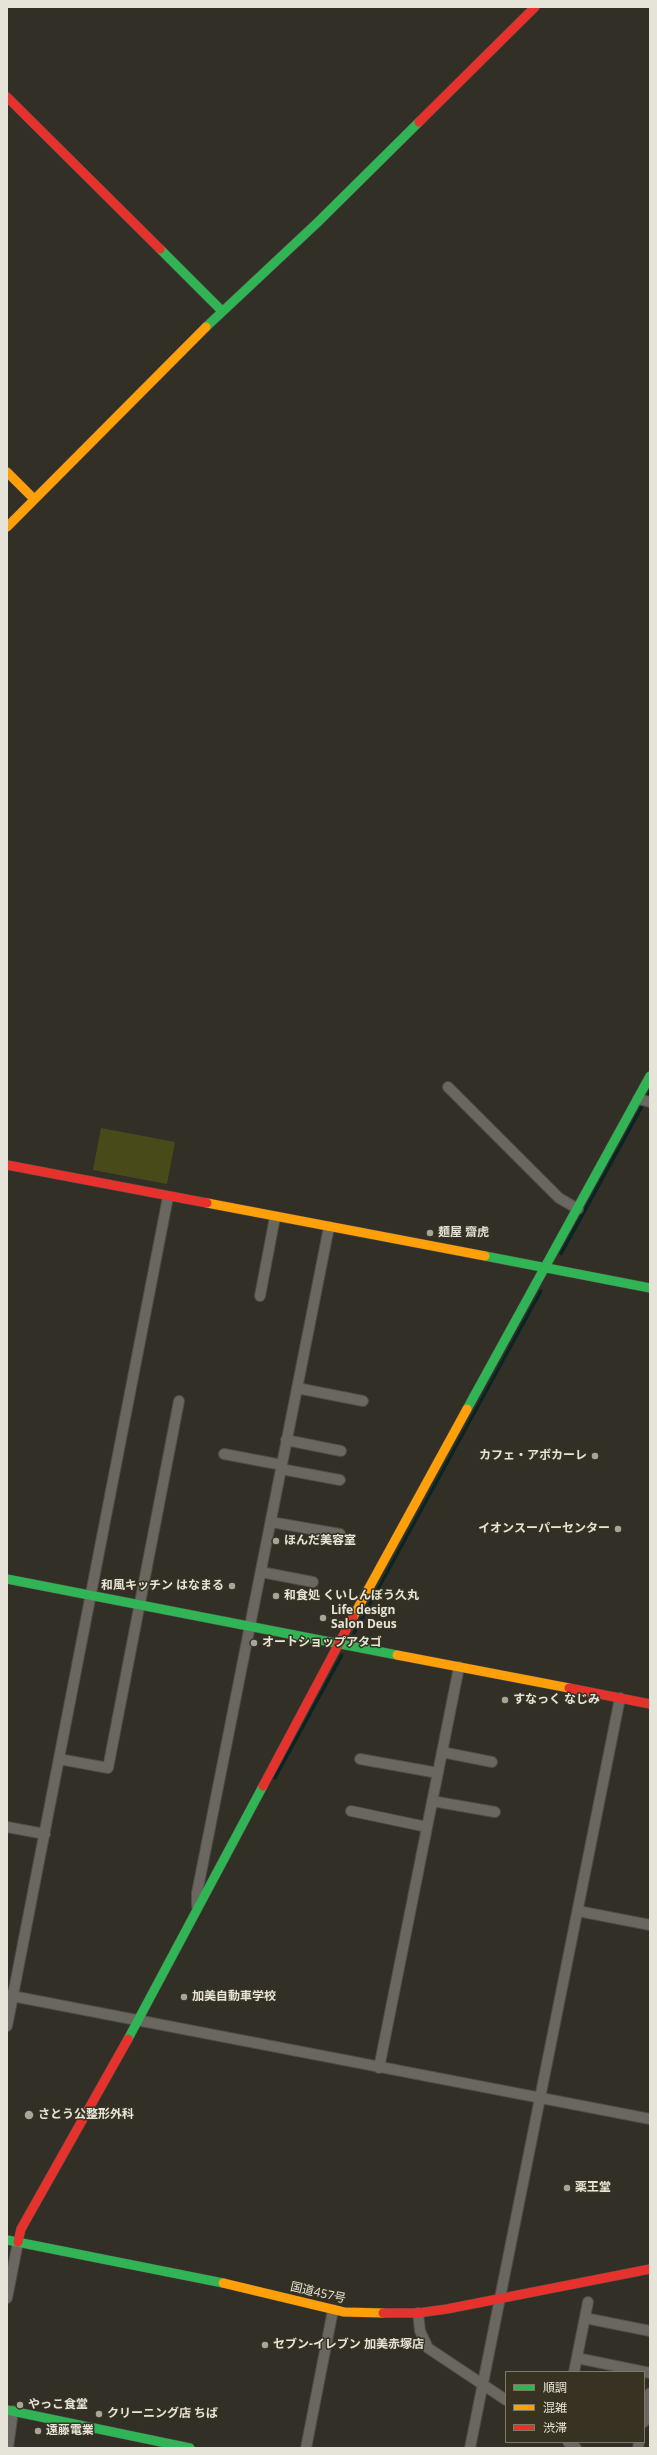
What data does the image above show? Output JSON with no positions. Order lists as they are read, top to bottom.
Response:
{
  "streets": {
    "main road": ["国道457号"]
  },
  "places": [
    "麺屋 齋虎",
    "カフェ・アボカーレ",
    "イオンスーパーセンター",
    "ほんだ美容室",
    "和風キッチン はなまる",
    "和食処 くいしんぼう久丸",
    "Life design Salon Deus",
    "オートショップアタゴ",
    "すなっく なじみ",
    "加美自動車学校",
    "さとう公整形外科",
    "薬王堂",
    "セブン-イレブン 加美赤塚店",
    "やっこ食堂",
    "クリーニング店 ちば",
    "遠藤電業"
  ],
  "legend": ["順調", "混雑", "渋滞"]
}
